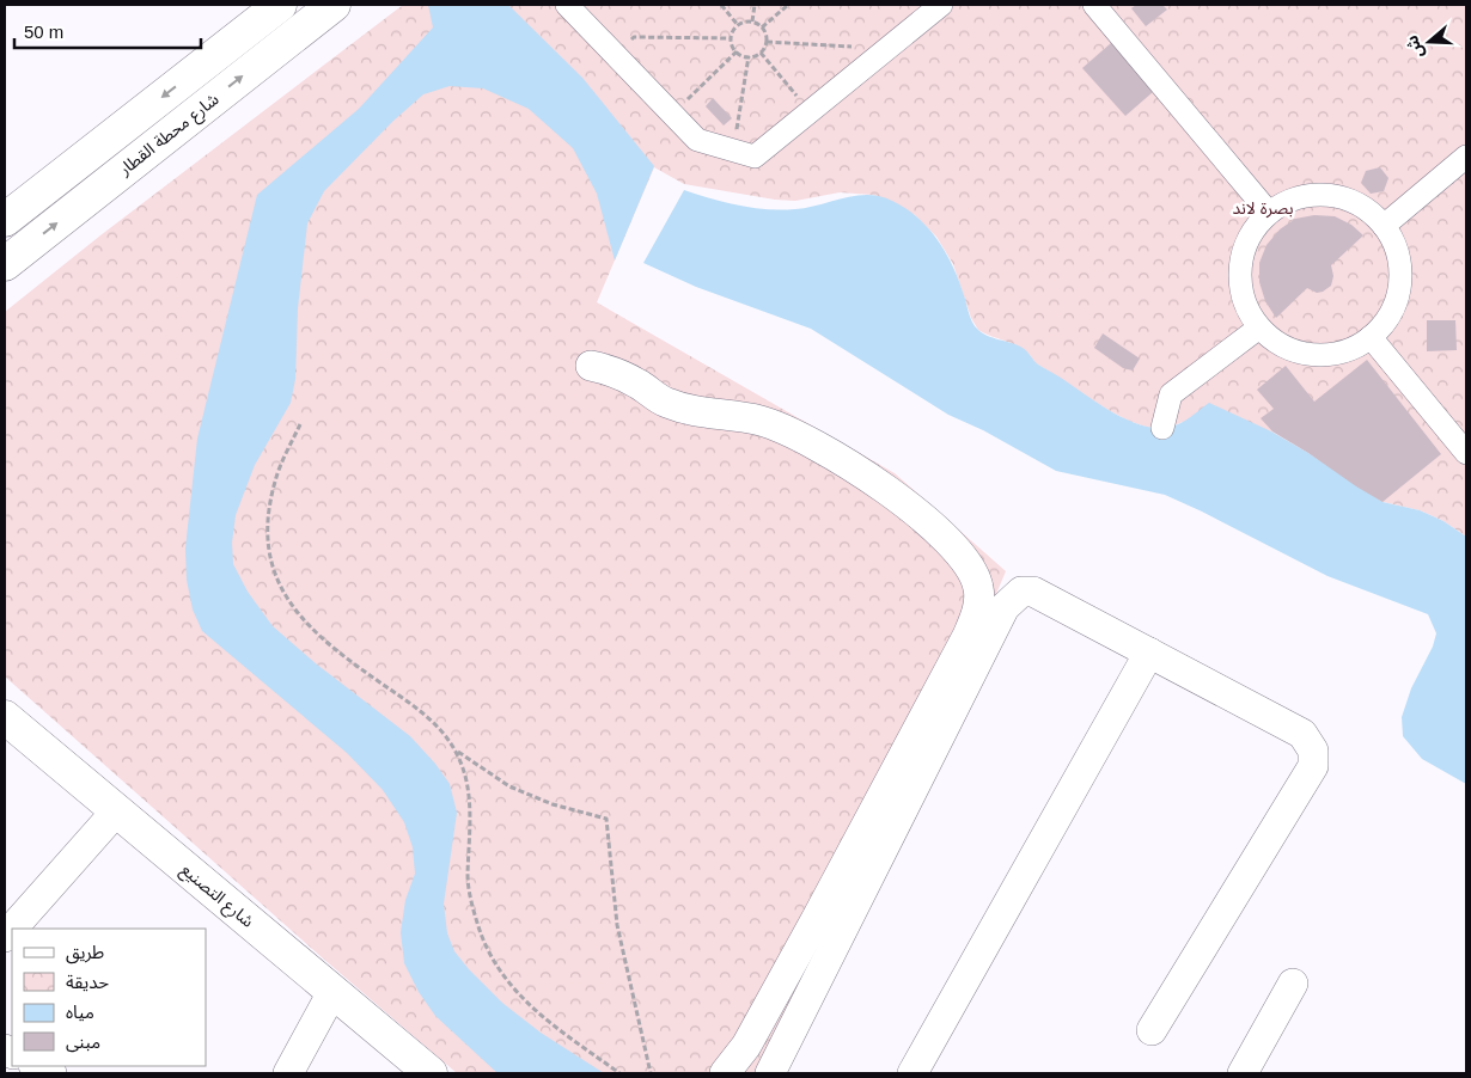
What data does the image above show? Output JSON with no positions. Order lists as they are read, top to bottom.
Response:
{
  "streets": {
    "main road": ["شارع محطة القطار", "شارع التصنيع"]
  },
  "parks": ["بصرة لاند"],
  "legend": [
    "طريق",
    "حديقة",
    "مياه",
    "مبنى"
  ],
  "scale_bar": "50 m",
  "north": "left"
}
